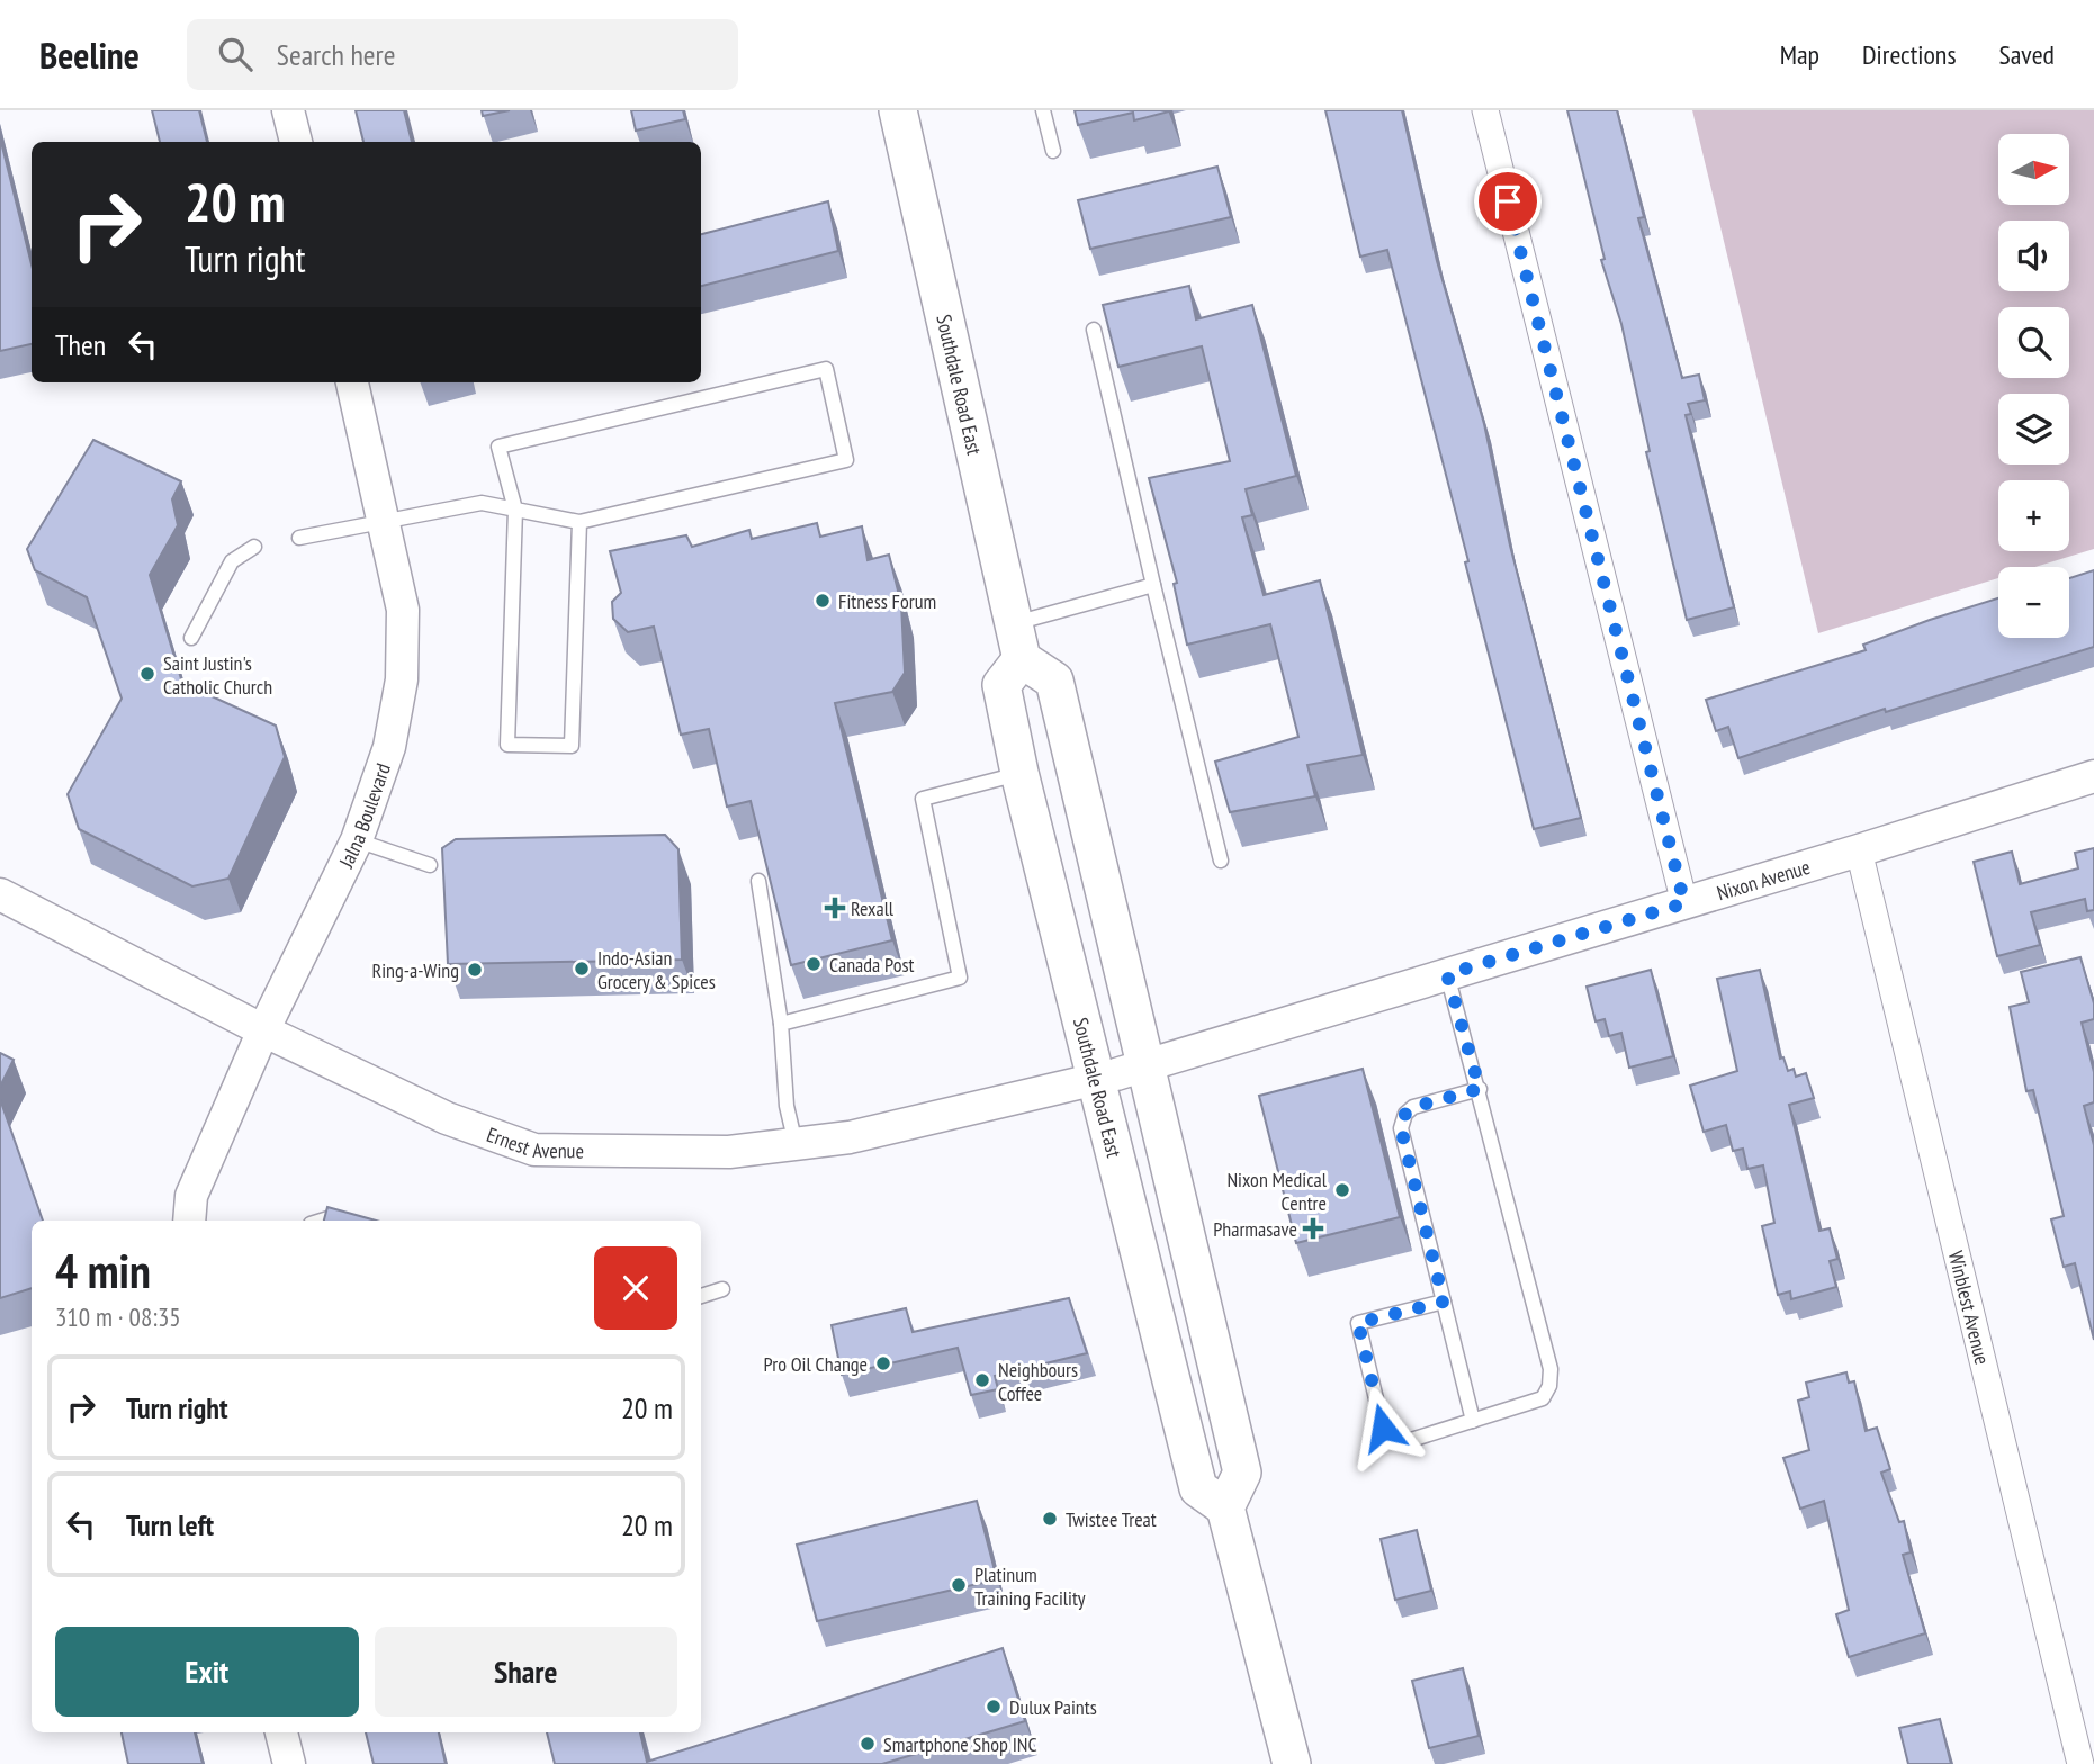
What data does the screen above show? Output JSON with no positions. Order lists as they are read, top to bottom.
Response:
{
  "streets": {
    "main road": ["Southdale Road East"],
    "street": [
      "Jalna Boulevard",
      "Nixon Avenue",
      "Ernest Avenue",
      "Winblest Avenue"
    ]
  },
  "crossings": [
    ["Southdale Road East", "Nixon Avenue"],
    ["Southdale Road East", "Ernest Avenue"],
    ["Jalna Boulevard", "Ernest Avenue"],
    ["Nixon Avenue", "Ernest Avenue"],
    ["Nixon Avenue", "Winblest Avenue"]
  ],
  "places": {
    "other": [
      "Fitness Forum",
      "Saint Justin's Catholic Church",
      "Canada Post",
      "Indo-Asian Grocery & Spices",
      "Ring-a-Wing",
      "Nixon Medical Centre",
      "Pro Oil Change",
      "Neighbours Coffee",
      "Twistee Treat",
      "Platinum Training Facility",
      "Dulux Paints",
      "Smartphone Shop INC"
    ],
    "health": ["Rexall", "Pharmasave"]
  },
  "north": "right",
  "page": {
    "header": "Beeline",
    "search": "Search here",
    "nav": ["Map", "Directions", "Saved"],
    "map_buttons": ["+", "−"],
    "turn": ["20 m", "Turn right"],
    "then": "Then",
    "heading": ["4 min", "310 m · 08:35"],
    "list": [
      {
        "name": "Turn right",
        "value": "20 m"
      },
      {
        "name": "Turn left",
        "value": "20 m"
      }
    ],
    "buttons": ["Exit", "Share"]
  }
}
